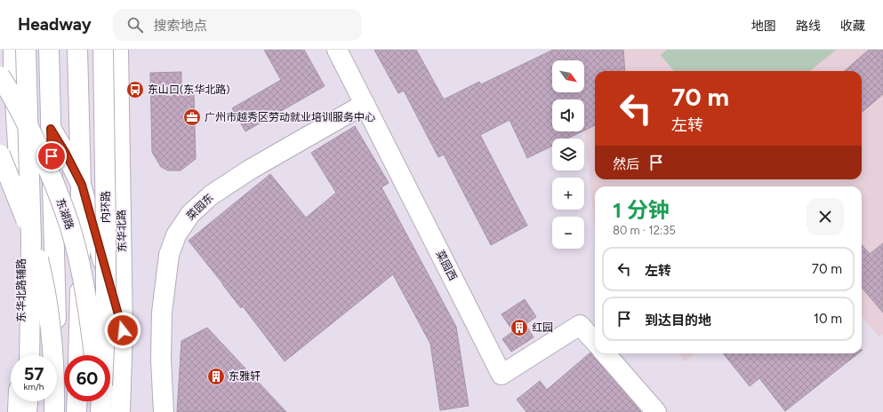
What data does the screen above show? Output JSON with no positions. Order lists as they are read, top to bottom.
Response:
{
  "streets": {
    "main road": [
      "内环路",
      "菜园东",
      "东湖路",
      "东华北路",
      "菜园西",
      "东华北路辅路"
    ]
  },
  "crossings": [
    ["菜园东", "菜园西"]
  ],
  "places": {
    "bus stop": ["东山口(东华北路)"],
    "office": ["广州市越秀区劳动就业培训服务中心"],
    "building": ["红园", "东雅轩"]
  },
  "north": "bottom right",
  "page": {
    "header": "Headway",
    "search": "搜索地点",
    "nav": ["地图", "路线", "收藏"],
    "map_buttons": ["+", "−"],
    "turn": ["70 m", "左转"],
    "then": "然后",
    "heading": ["1 分钟", "80 m · 12:35"],
    "list": [
      {
        "name": "左转",
        "value": "70 m"
      },
      {
        "name": "到达目的地",
        "value": "10 m"
      }
    ],
    "speed": "57 km/h",
    "limit": "60"
  }
}
